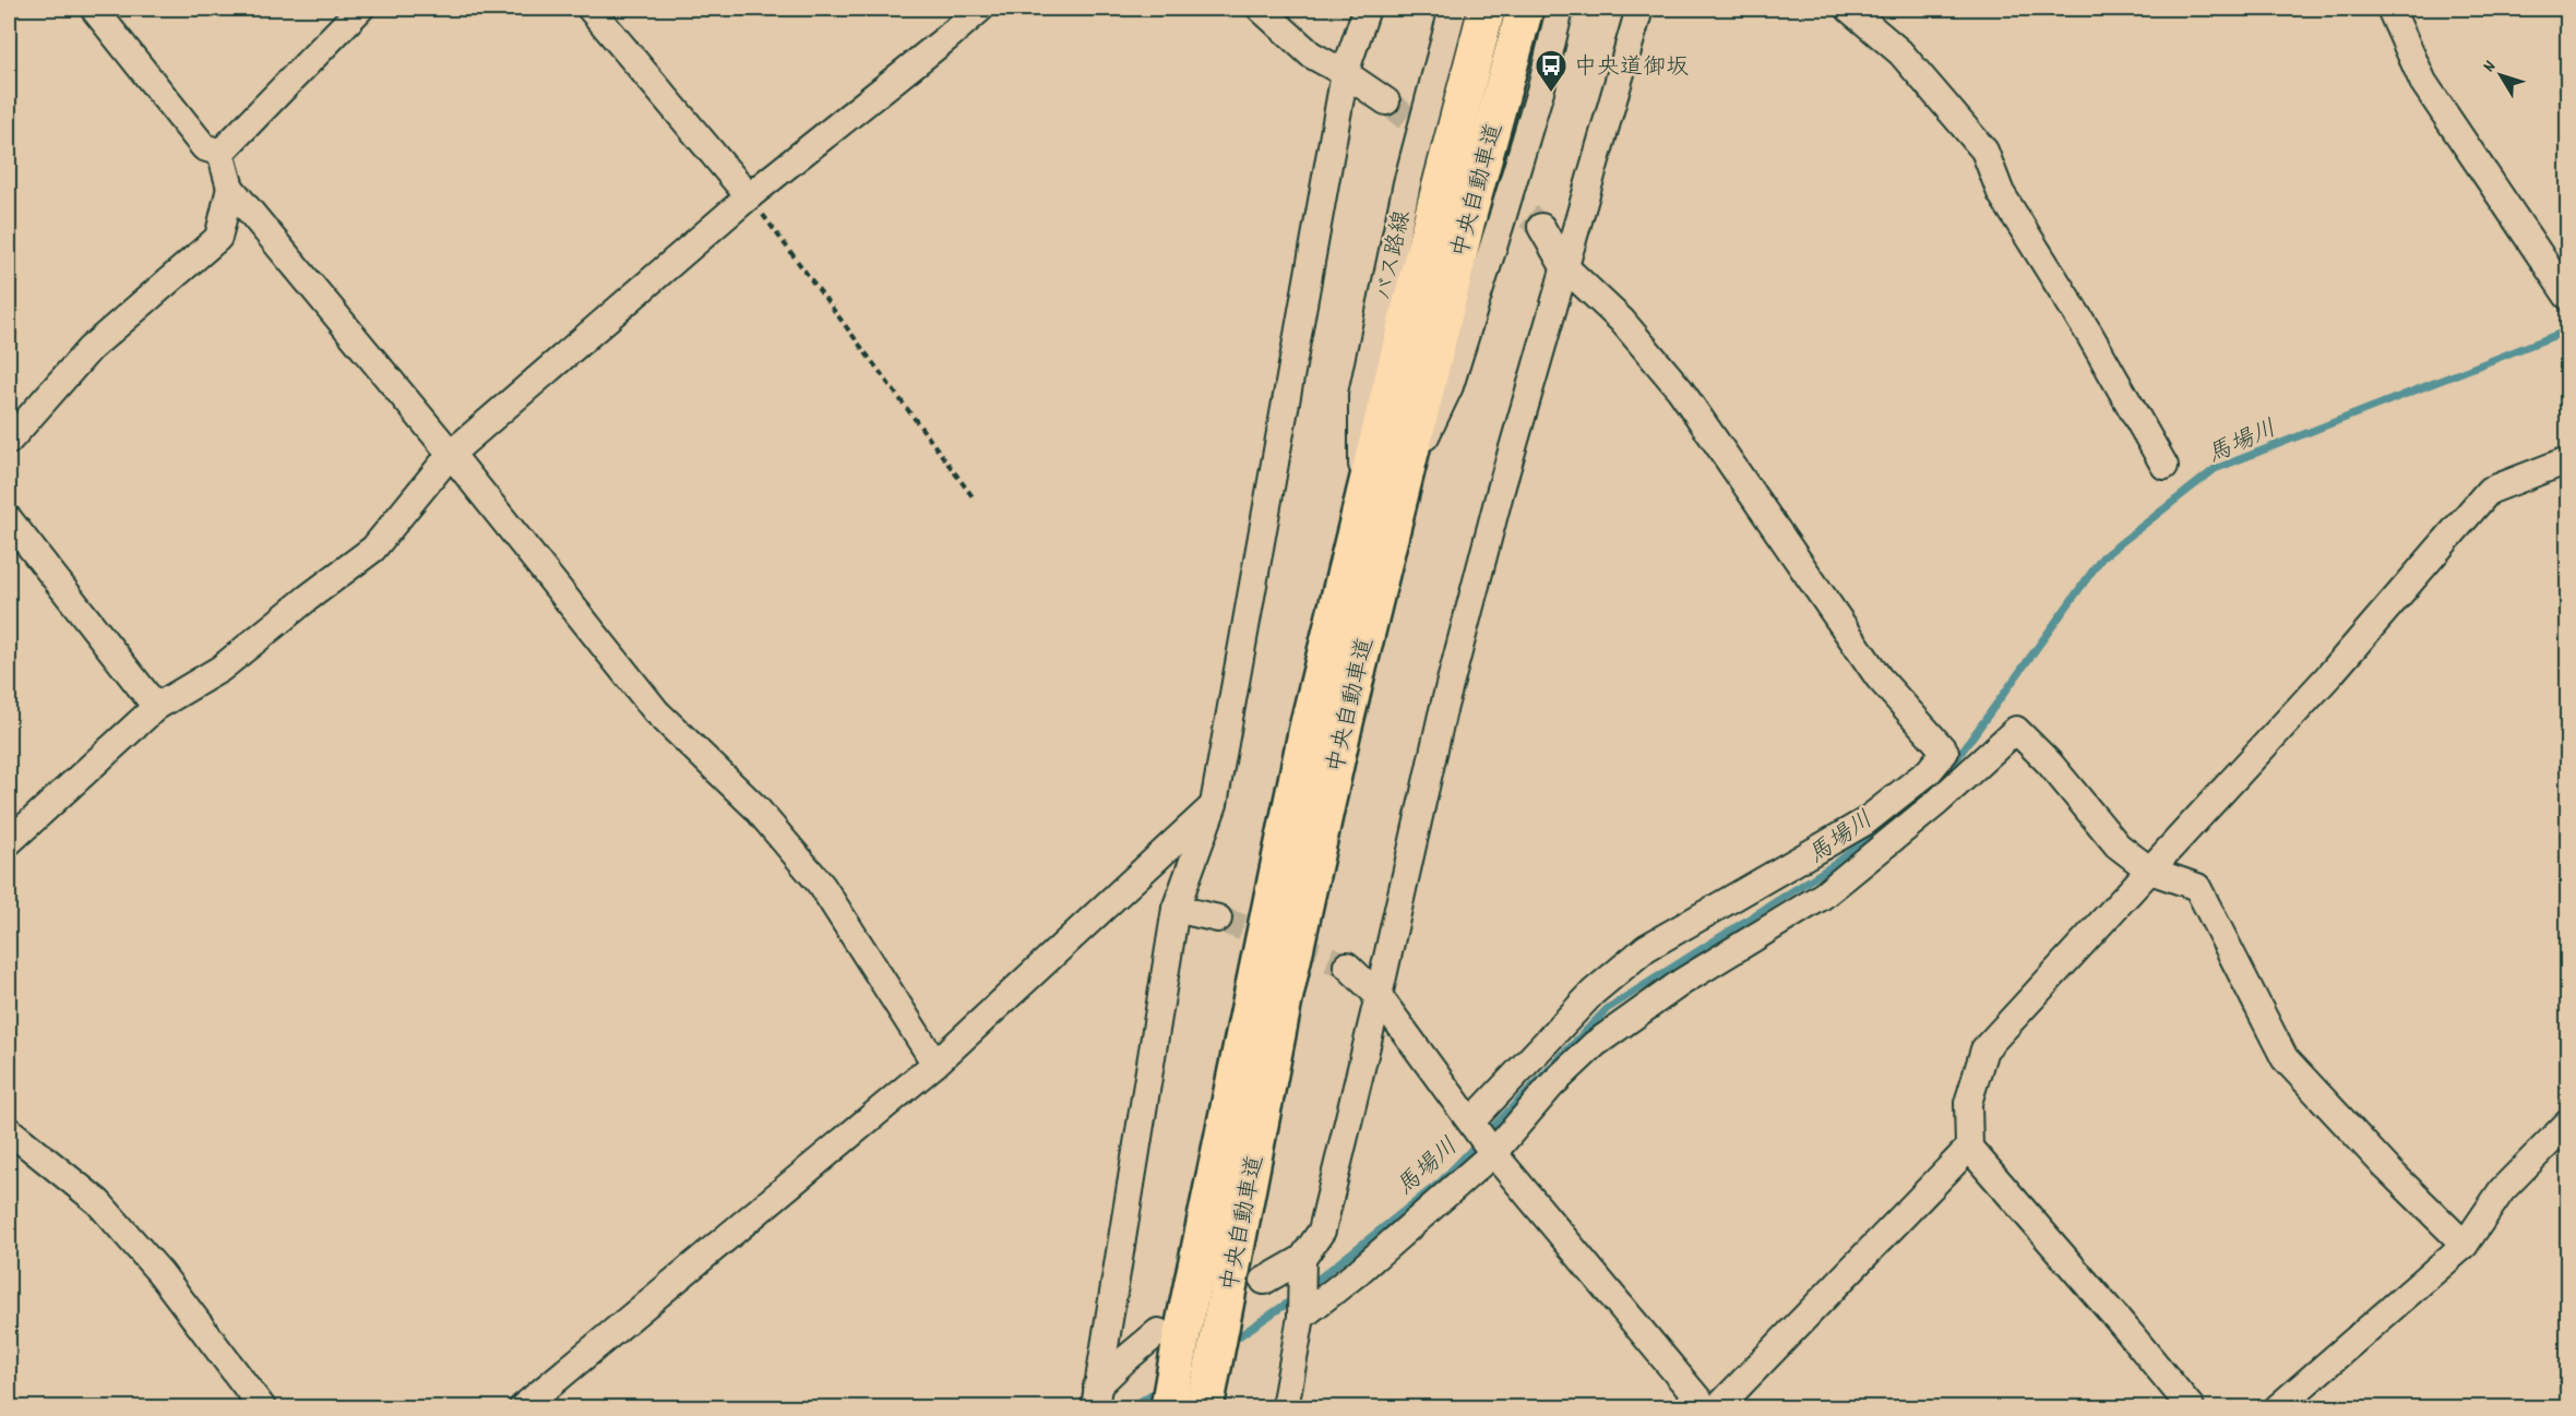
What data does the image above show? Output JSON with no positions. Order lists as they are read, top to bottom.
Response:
{
  "streets": {
    "highway": ["中央自動車道"],
    "street": ["バス路線"]
  },
  "crossings": [
    ["中央自動車道", "バス路線"]
  ],
  "water": ["馬場川"],
  "places": {
    "bus stop": ["中央道御坂"]
  },
  "north": "top left"
}
